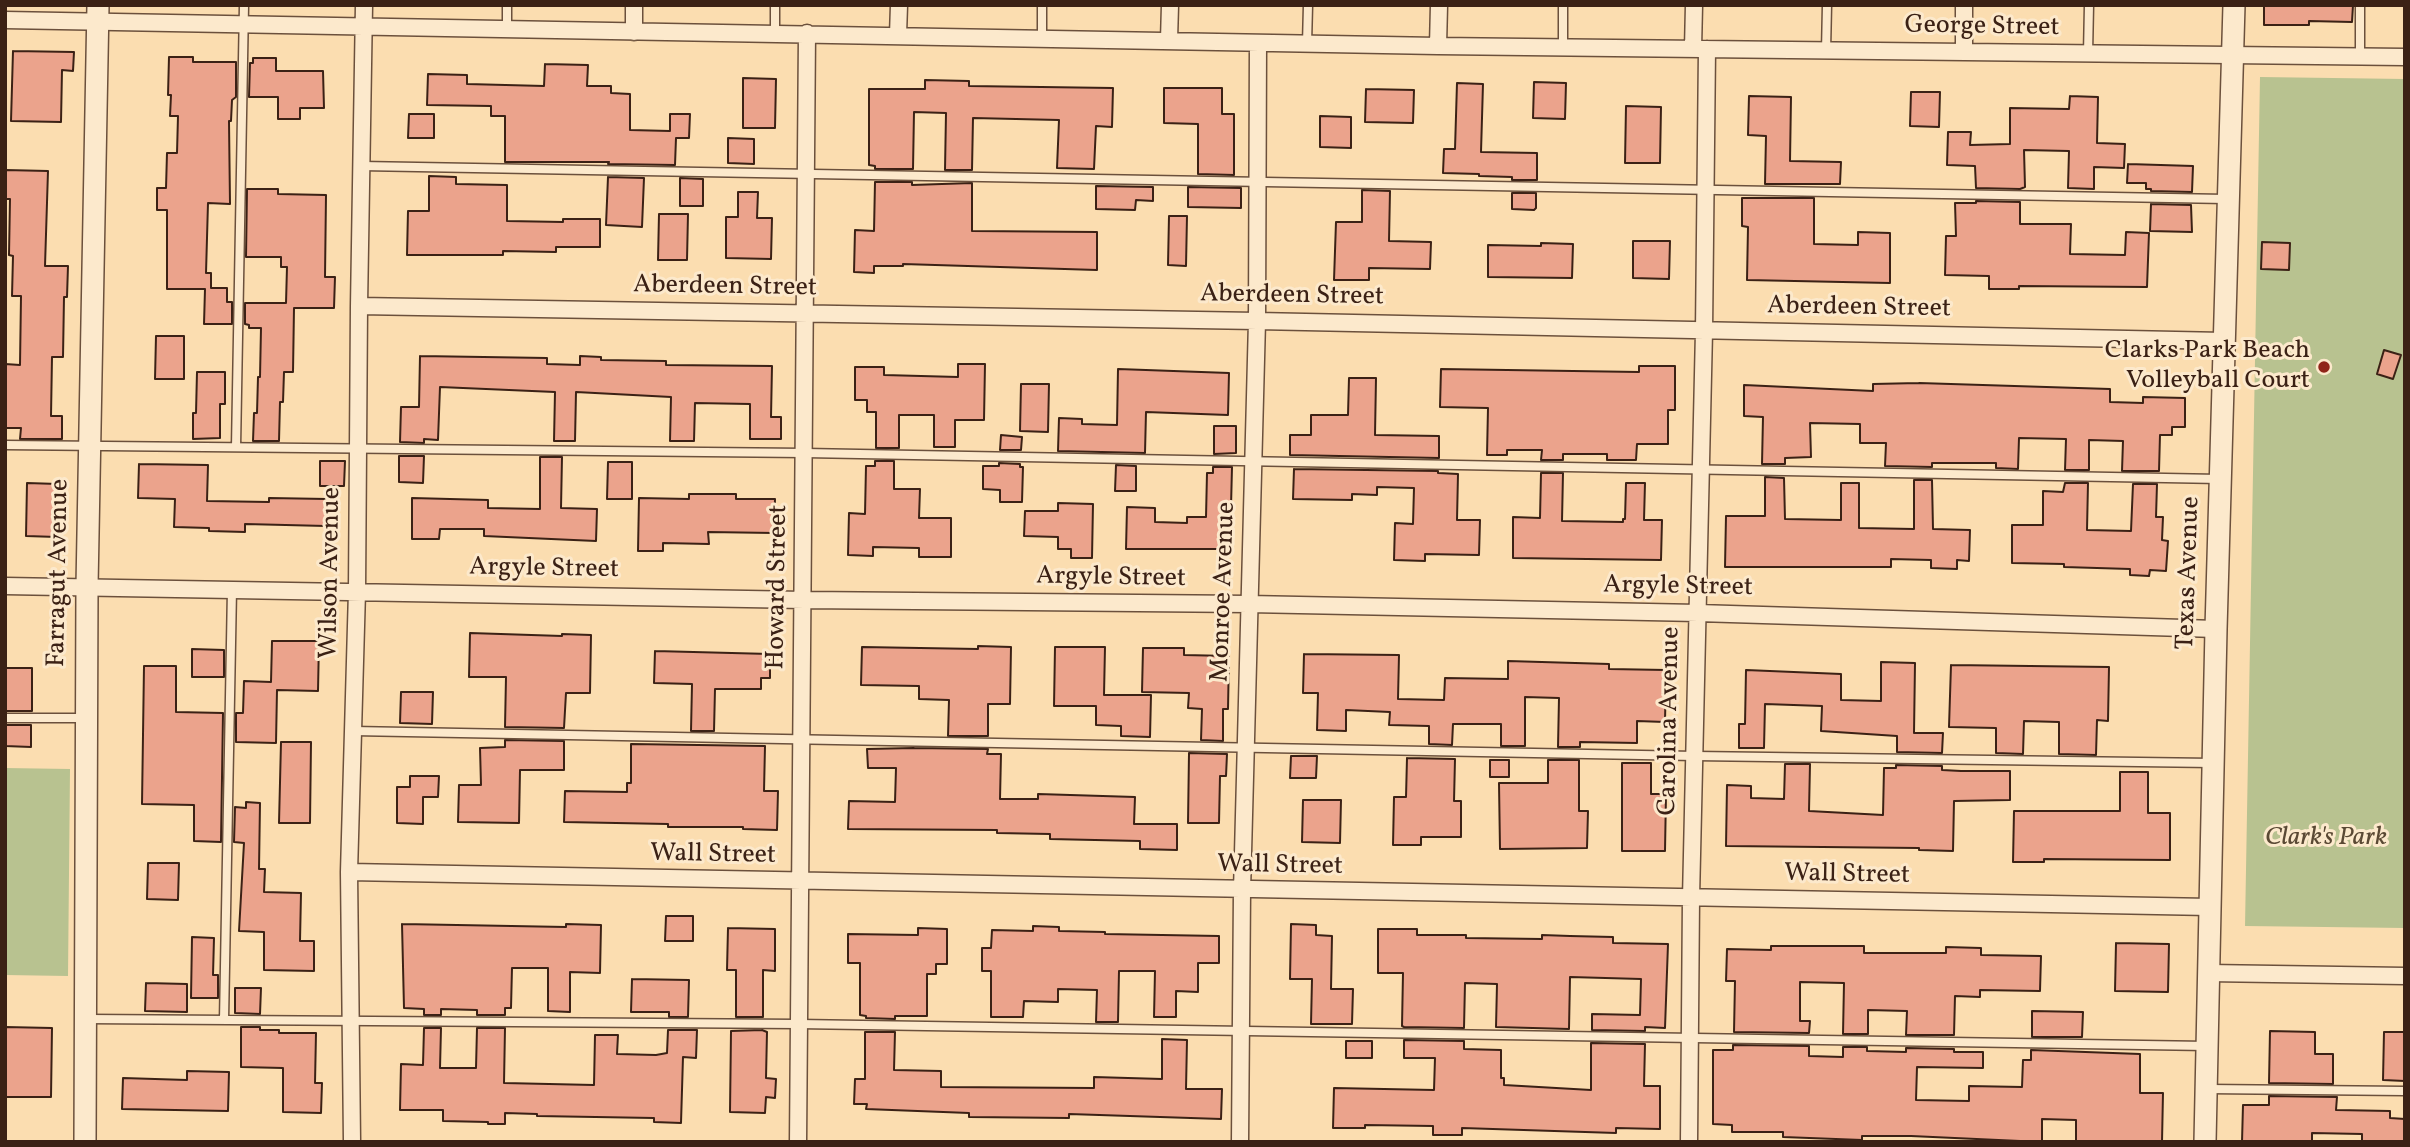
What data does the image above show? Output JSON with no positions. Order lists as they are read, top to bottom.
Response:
{
  "streets": {
    "street": [
      "George Street",
      "Aberdeen Street",
      "Argyle Street",
      "Farragut Avenue",
      "Wilson Avenue",
      "Texas Avenue",
      "Howard Street",
      "Monroe Avenue",
      "Carolina Avenue",
      "Wall Street"
    ]
  },
  "crossings": [
    ["George Street", "Farragut Avenue"],
    ["George Street", "Wilson Avenue"],
    ["George Street", "Texas Avenue"],
    ["George Street", "Howard Street"],
    ["George Street", "Monroe Avenue"],
    ["George Street", "Carolina Avenue"],
    ["Aberdeen Street", "Wilson Avenue"],
    ["Aberdeen Street", "Texas Avenue"],
    ["Aberdeen Street", "Howard Street"],
    ["Aberdeen Street", "Monroe Avenue"],
    ["Aberdeen Street", "Carolina Avenue"],
    ["Argyle Street", "Farragut Avenue"],
    ["Argyle Street", "Wilson Avenue"],
    ["Argyle Street", "Texas Avenue"],
    ["Argyle Street", "Howard Street"],
    ["Argyle Street", "Monroe Avenue"],
    ["Argyle Street", "Carolina Avenue"],
    ["Wilson Avenue", "Wall Street"],
    ["Texas Avenue", "Wall Street"],
    ["Howard Street", "Wall Street"],
    ["Monroe Avenue", "Wall Street"],
    ["Carolina Avenue", "Wall Street"]
  ],
  "parks": ["Clark's Park"],
  "places": ["Clarks Park Beach Volleyball Court"]
}
